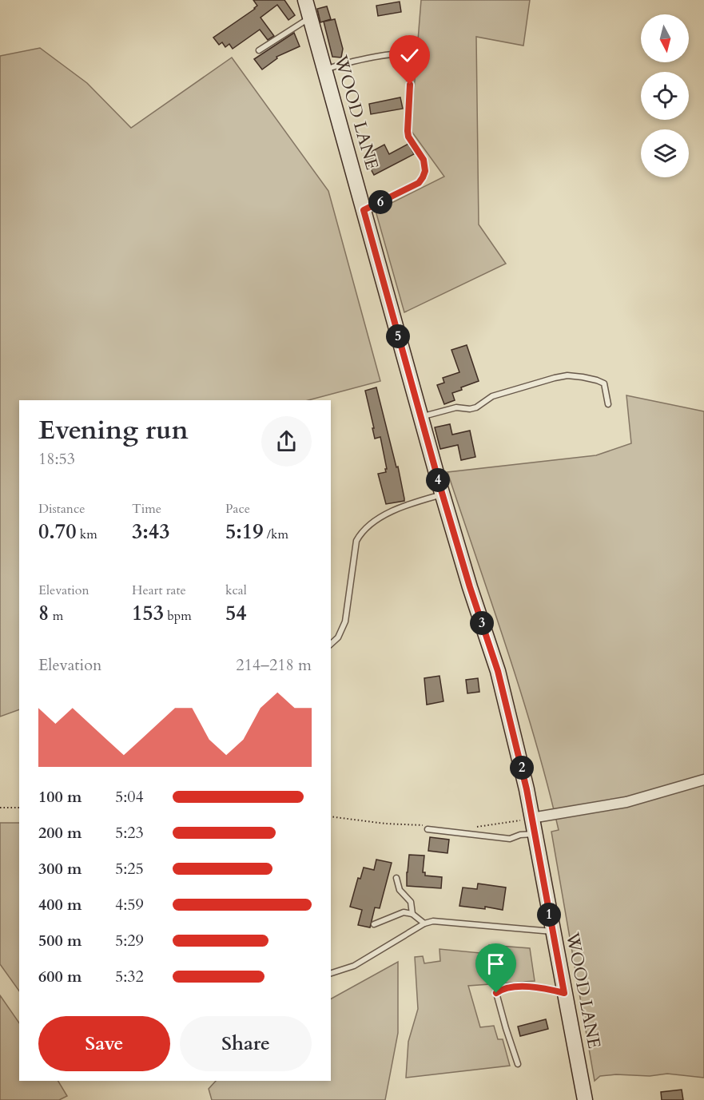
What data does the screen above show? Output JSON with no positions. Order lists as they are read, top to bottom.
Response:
{
  "streets": {
    "street": ["WOOD LANE"]
  },
  "north": "bottom",
  "page": {
    "pins": [
      "6",
      "5",
      "4",
      "3",
      "2",
      "1"
    ],
    "heading": ["Evening run", "18:53"],
    "stats": [
      ["Distance", "0.70 km"],
      ["Time", "3:43"],
      ["Pace", "5:19 /km"],
      ["Elevation", "8 m"],
      ["Heart rate", "153 bpm"],
      ["kcal", "54"]
    ],
    "chart": ["Elevation", "214–218 m"],
    "list": [
      {
        "name": "100 m",
        "note": "5:04"
      },
      {
        "name": "200 m",
        "note": "5:23"
      },
      {
        "name": "300 m",
        "note": "5:25"
      },
      {
        "name": "400 m",
        "note": "4:59"
      },
      {
        "name": "500 m",
        "note": "5:29"
      },
      {
        "name": "600 m",
        "note": "5:32"
      }
    ],
    "buttons": ["Save", "Share"]
  }
}
